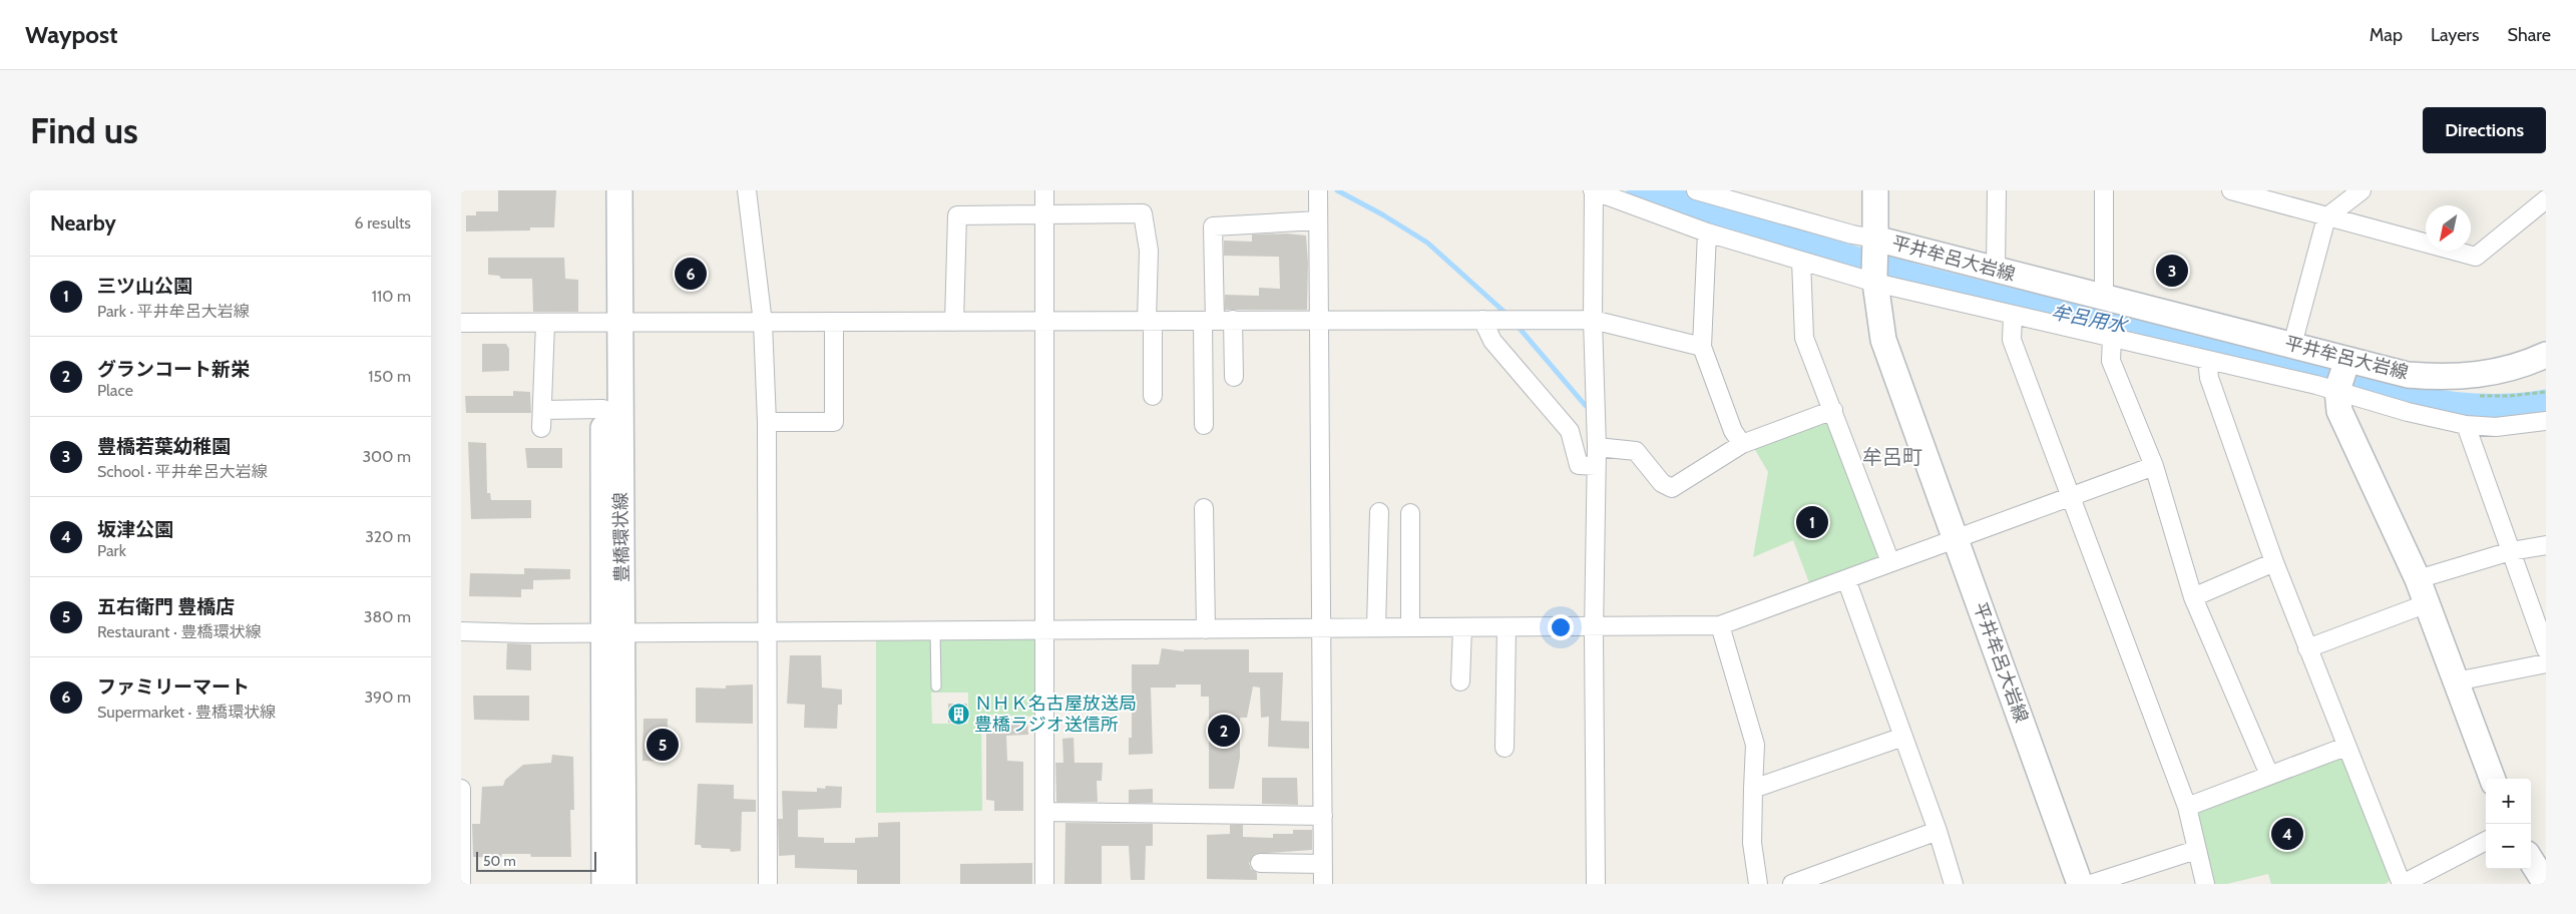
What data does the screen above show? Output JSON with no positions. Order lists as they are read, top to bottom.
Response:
{
  "streets": {
    "main road": ["平井牟呂大岩線", "豊橋環状線"]
  },
  "districts": ["牟呂町"],
  "water": ["牟呂用水"],
  "places": {
    "building": ["ＮＨＫ名古屋放送局 豊橋ラジオ送信所"]
  },
  "scale_bar": "50 m",
  "north": "bottom left",
  "page": {
    "header": "Waypost",
    "nav": ["Map", "Layers", "Share"],
    "buttons": "Directions",
    "title": "Find us",
    "heading": ["Nearby", "6 results"],
    "pins": [
      "3",
      "6",
      "1",
      "2",
      "5",
      "4"
    ],
    "list": [
      {
        "mark": "1",
        "name": "三ツ山公園",
        "note": "Park · 平井牟呂大岩線",
        "value": "110 m"
      },
      {
        "mark": "2",
        "name": "グランコート新栄",
        "note": "Place",
        "value": "150 m"
      },
      {
        "mark": "3",
        "name": "豊橋若葉幼稚園",
        "note": "School · 平井牟呂大岩線",
        "value": "300 m"
      },
      {
        "mark": "4",
        "name": "坂津公園",
        "note": "Park",
        "value": "320 m"
      },
      {
        "mark": "5",
        "name": "五右衛門 豊橋店",
        "note": "Restaurant · 豊橋環状線",
        "value": "380 m"
      },
      {
        "mark": "6",
        "name": "ファミリーマート",
        "note": "Supermarket · 豊橋環状線",
        "value": "390 m"
      }
    ],
    "map_buttons": ["+", "−"],
    "scale": "50 m"
  }
}
